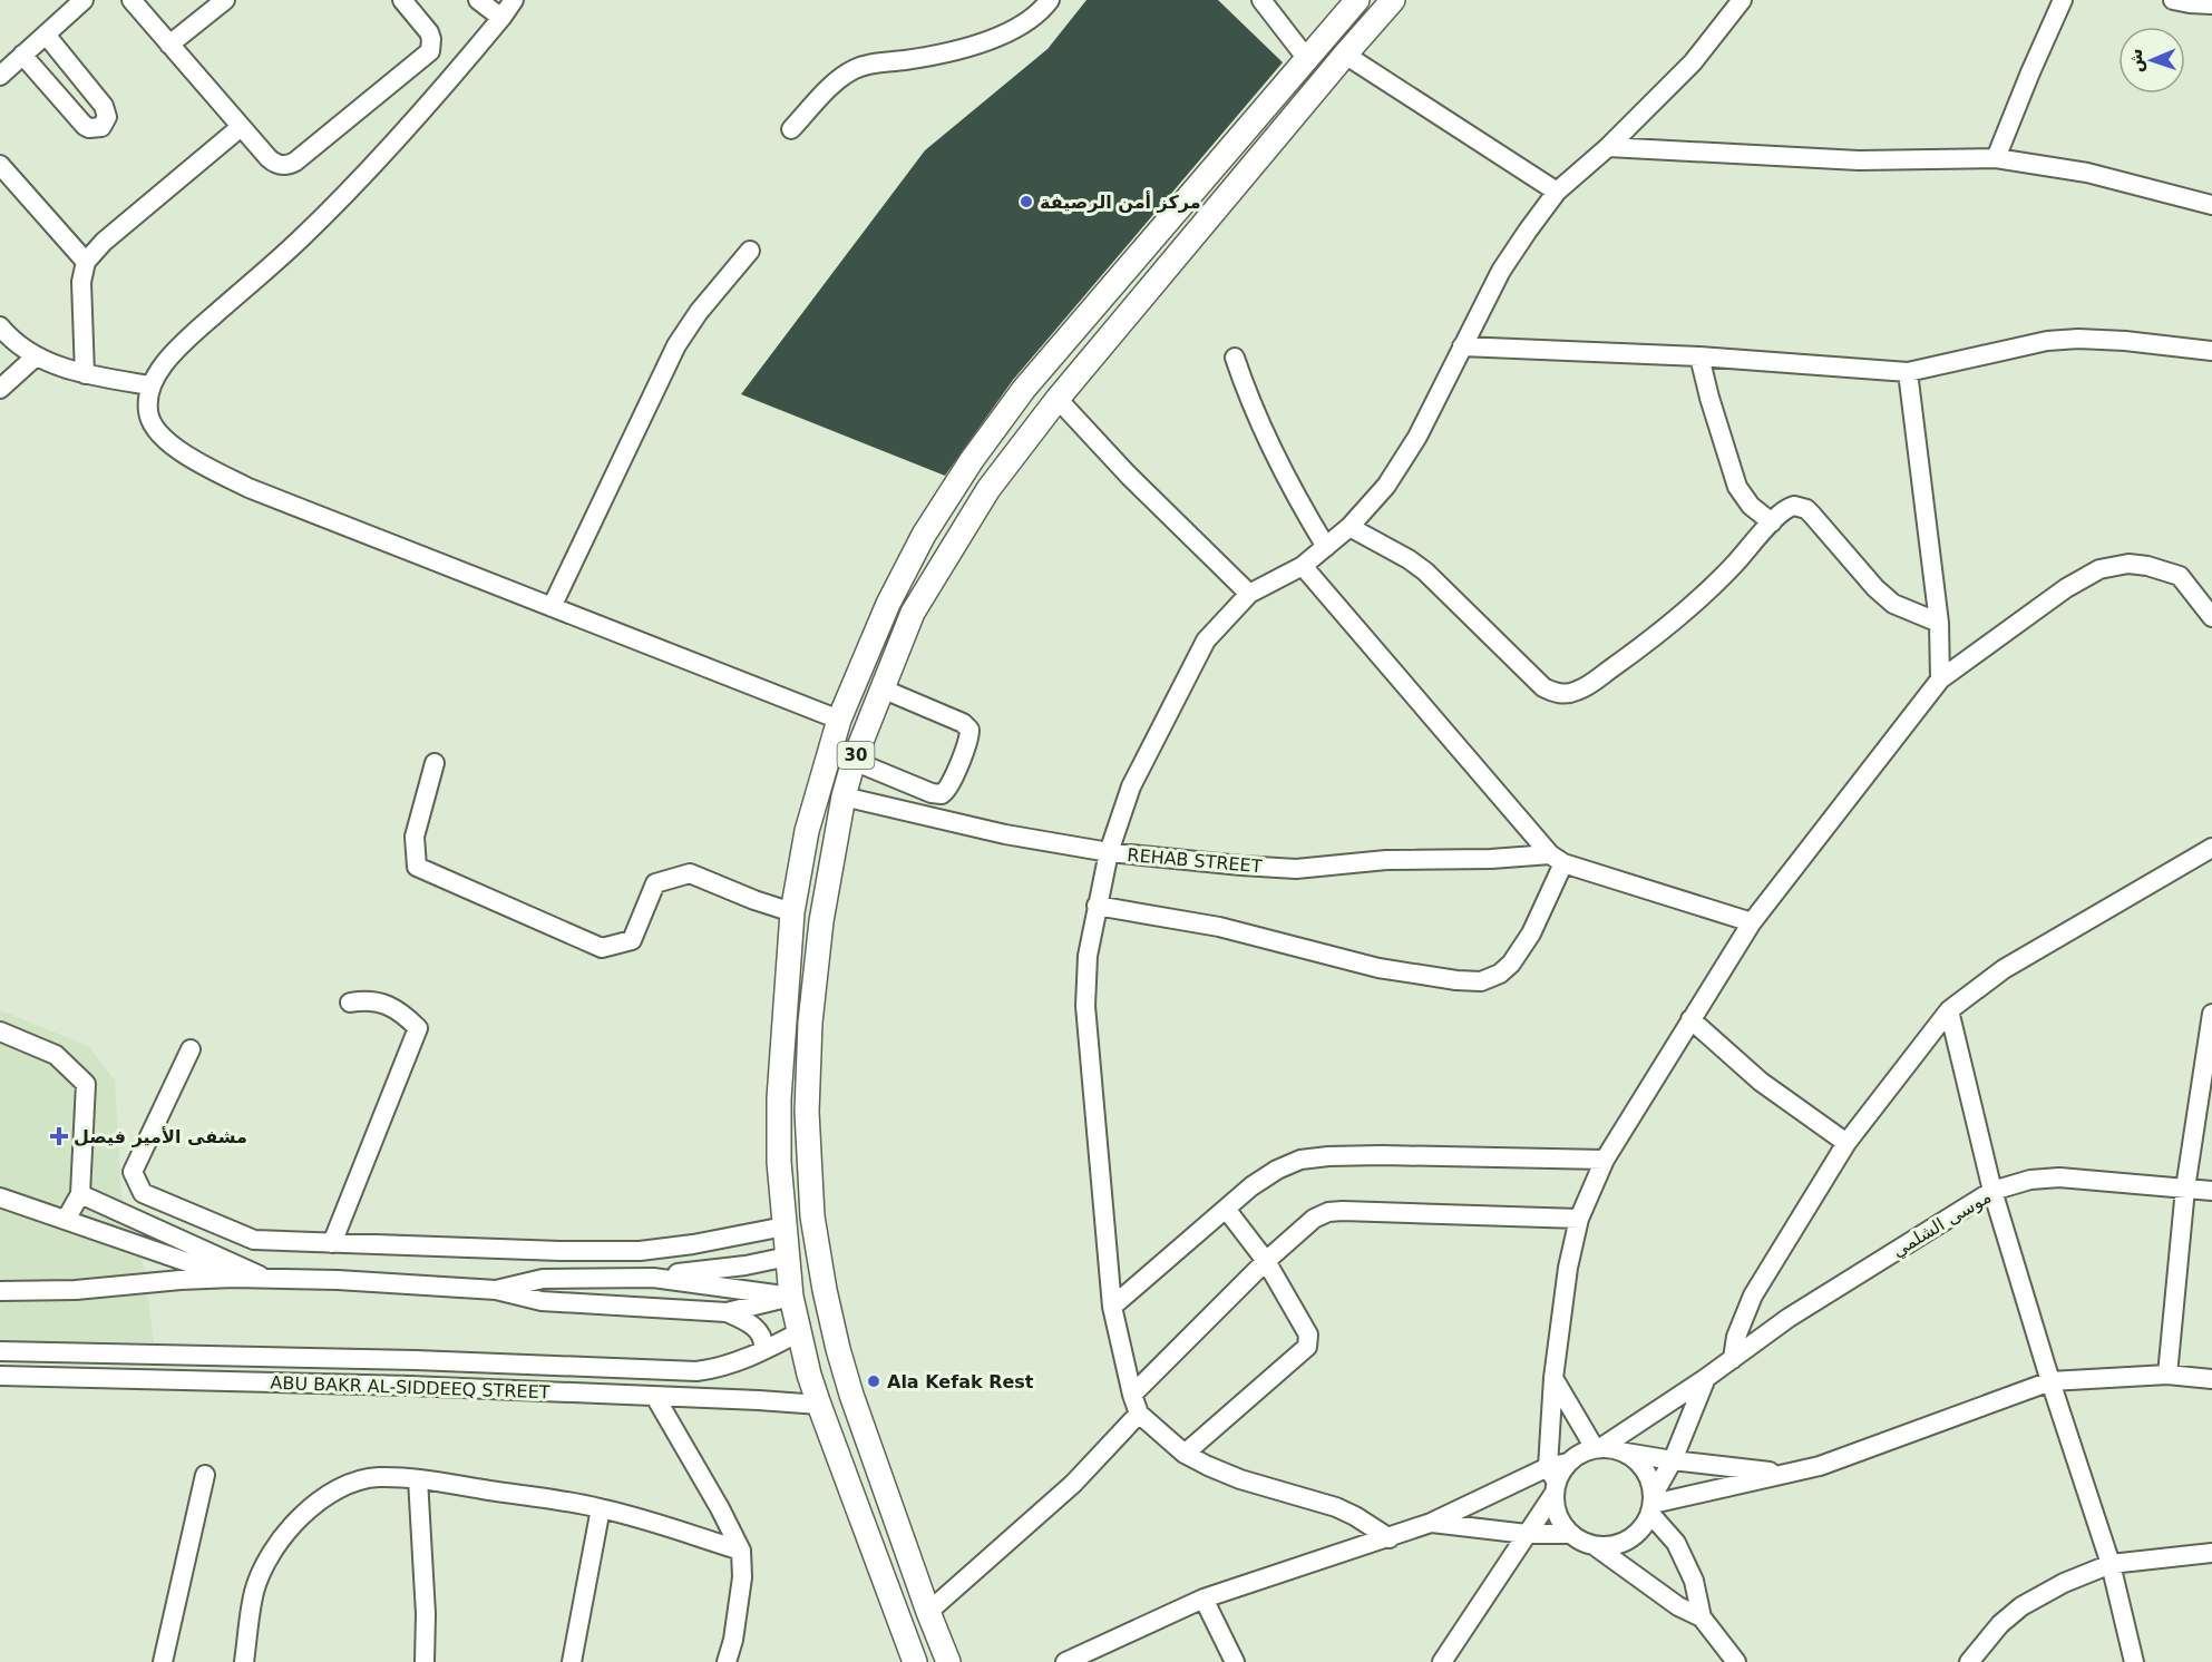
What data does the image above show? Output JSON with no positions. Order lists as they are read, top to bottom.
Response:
{
  "streets": {
    "main road": ["30"],
    "street": ["REHAB STREET", "موسى الشلمي", "ABU BAKR AL-SIDDEEQ STREET"]
  },
  "crossings": [
    ["30", "REHAB STREET"],
    ["30", "ABU BAKR AL-SIDDEEQ STREET"]
  ],
  "places": {
    "other": ["مركز أمن الرصيفة", "Ala Kefak Rest"],
    "health": ["مشفى الأمير فيصل"]
  },
  "north": "left"
}
